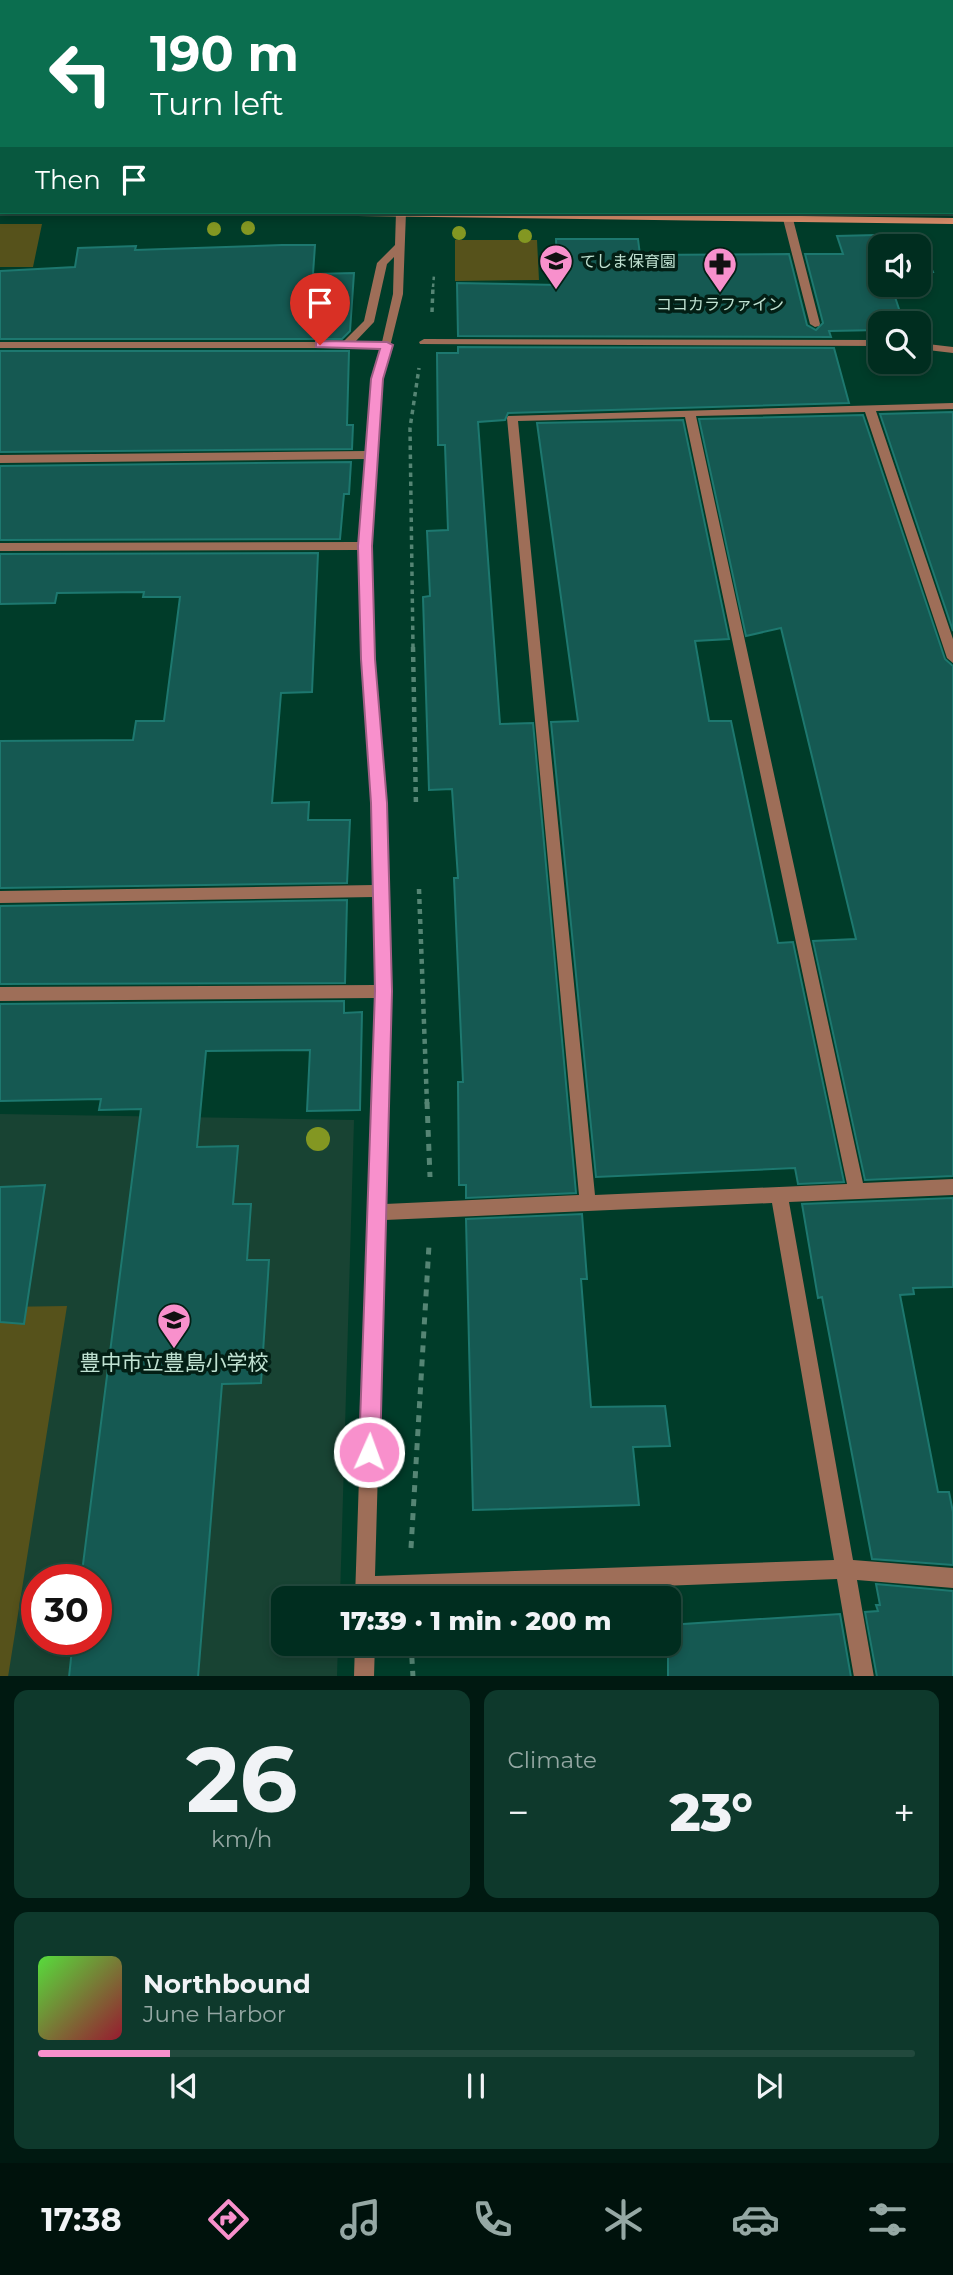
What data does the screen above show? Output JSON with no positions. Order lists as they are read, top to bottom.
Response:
{
  "places": {
    "school or university": ["てしま保育園", "豊中市立豊島小学校"],
    "pharmacy": ["ココカラファイン"]
  },
  "page": {
    "turn": ["190 m", "Turn left"],
    "then": "Then",
    "limit": "30",
    "trip": "17:39 · 1 min · 200 m",
    "tile": [
      ["26", "km/h"],
      "Climate"
    ],
    "heat": ["−", "23°", "+"],
    "song": ["Northbound", "June Harbor"],
    "tabs": "17:38"
  }
}
